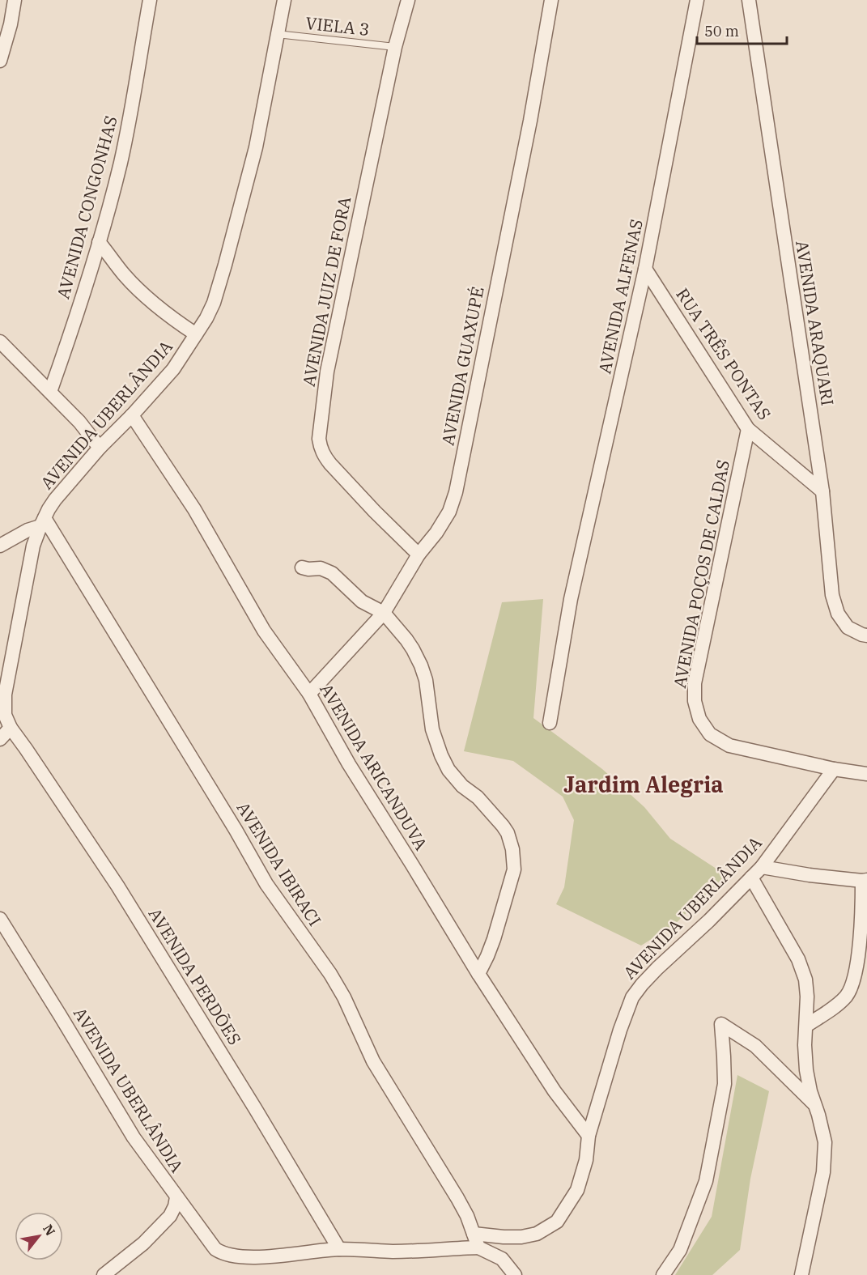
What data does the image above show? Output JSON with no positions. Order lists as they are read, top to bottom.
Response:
{
  "streets": {
    "street": [
      "AVENIDA CONGONHAS",
      "AVENIDA JUIZ DE FORA",
      "AVENIDA ALFENAS",
      "AVENIDA ARAQUARI",
      "RUA TRÊS PONTAS",
      "AVENIDA GUAXUPÉ",
      "AVENIDA UBERLÂNDIA",
      "AVENIDA POÇOS DE CALDAS",
      "AVENIDA ARICANDUVA",
      "AVENIDA IBIRACI",
      "AVENIDA PERDÕES"
    ],
    "lane": ["VIELA 3"]
  },
  "crossings": [
    ["VIELA 3", "AVENIDA JUIZ DE FORA"],
    ["VIELA 3", "AVENIDA UBERLÂNDIA"],
    ["AVENIDA JUIZ DE FORA", "AVENIDA GUAXUPÉ"],
    ["AVENIDA ALFENAS", "RUA TRÊS PONTAS"],
    ["AVENIDA ARAQUARI", "RUA TRÊS PONTAS"],
    ["RUA TRÊS PONTAS", "AVENIDA POÇOS DE CALDAS"],
    ["AVENIDA GUAXUPÉ", "AVENIDA ARICANDUVA"],
    ["AVENIDA UBERLÂNDIA", "AVENIDA POÇOS DE CALDAS"],
    ["AVENIDA UBERLÂNDIA", "AVENIDA ARICANDUVA"],
    ["AVENIDA UBERLÂNDIA", "AVENIDA IBIRACI"],
    ["AVENIDA UBERLÂNDIA", "AVENIDA PERDÕES"]
  ],
  "districts": ["Jardim Alegria"],
  "scale_bar": "50 m",
  "north": "top right"
}
